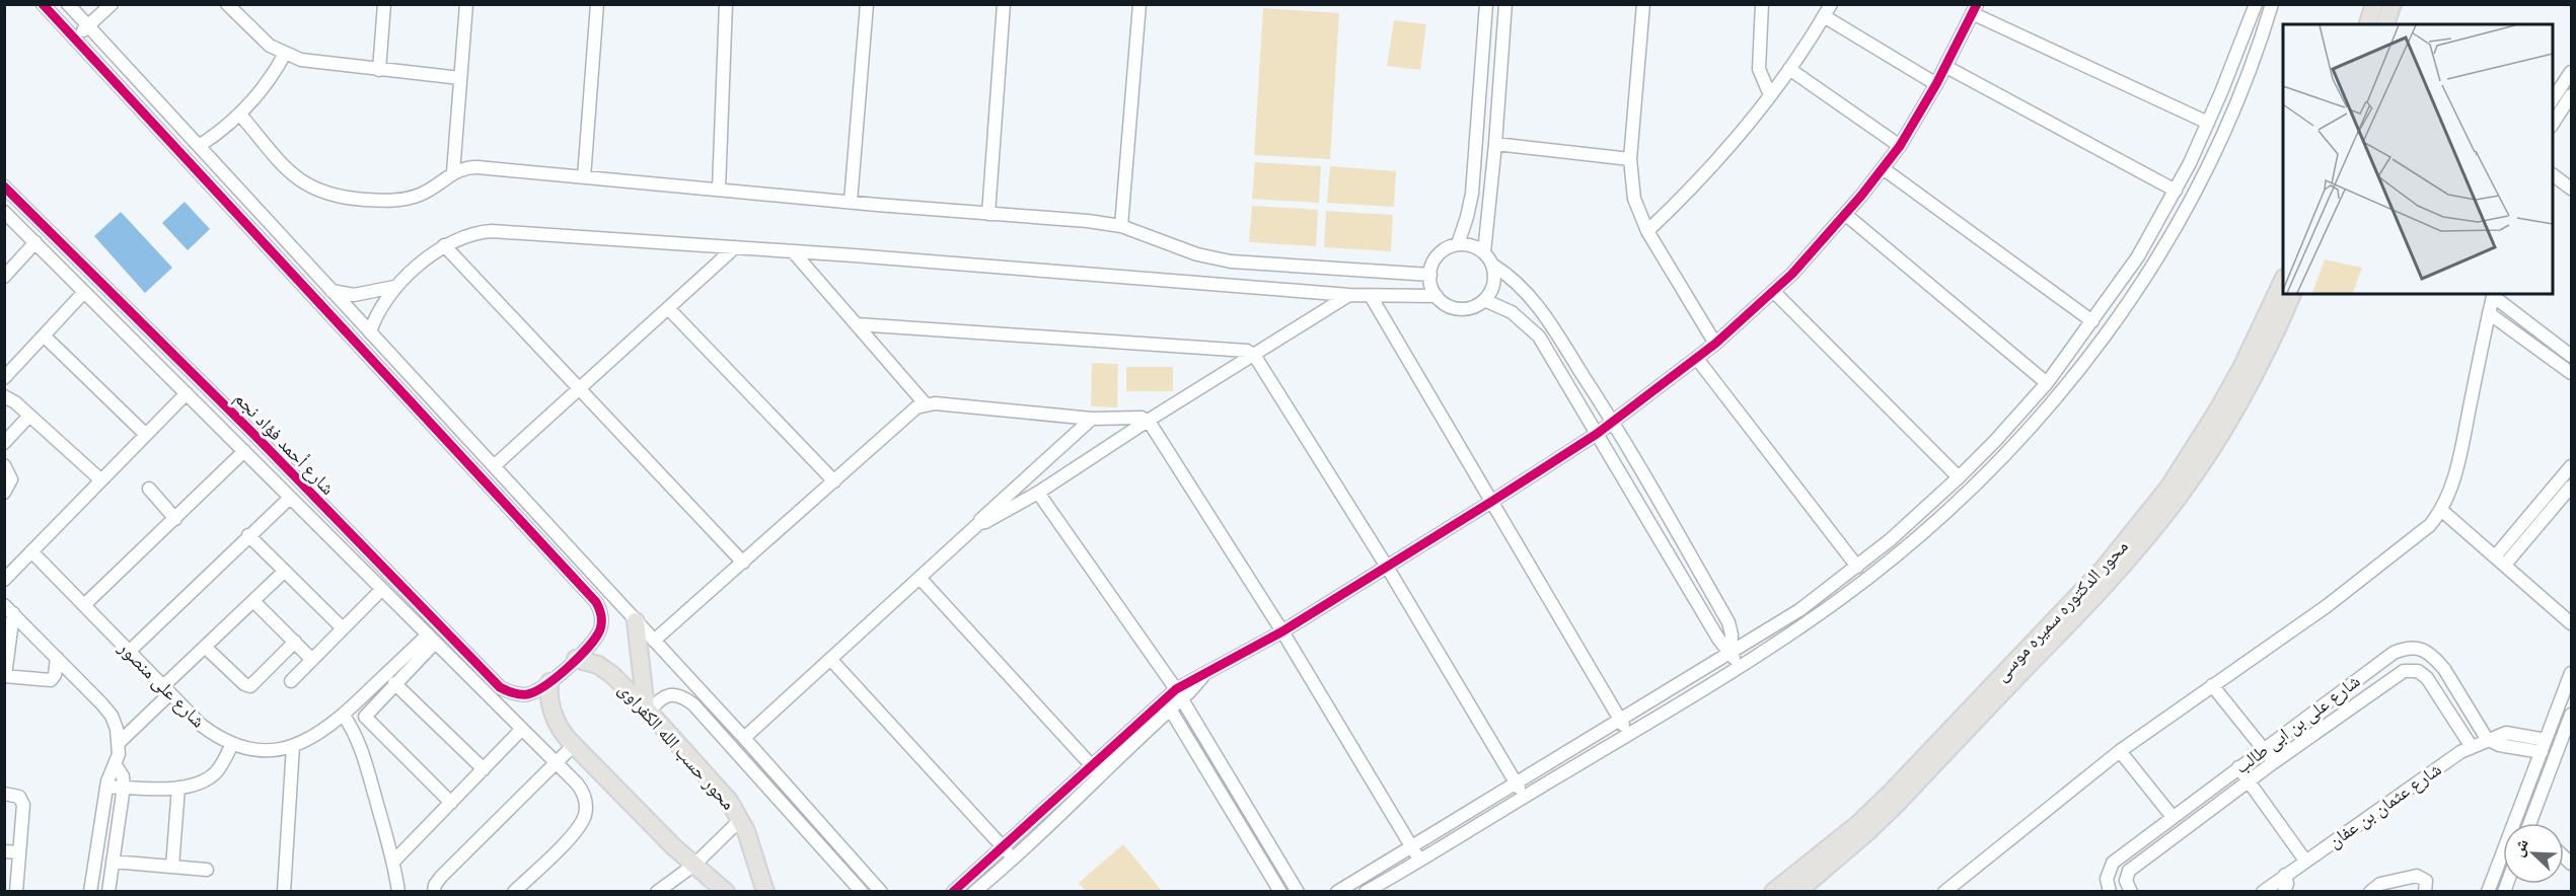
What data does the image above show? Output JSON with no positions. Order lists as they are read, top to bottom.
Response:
{
  "streets": {
    "main road": ["محور الدكتوره سميره موسى", "محور حسب الله الكفراوى"],
    "street": [
      "شارع أحمد فؤاد نجم",
      "شارع على منصور",
      "شارع على بن ابى طالب",
      "شارع عثمان بن عفان"
    ]
  },
  "crossings": [
    ["شارع أحمد فؤاد نجم", "شارع على منصور"],
    ["شارع أحمد فؤاد نجم", "محور حسب الله الكفراوى"],
    ["شارع على بن ابى طالب", "شارع عثمان بن عفان"]
  ],
  "north": "top left"
}
